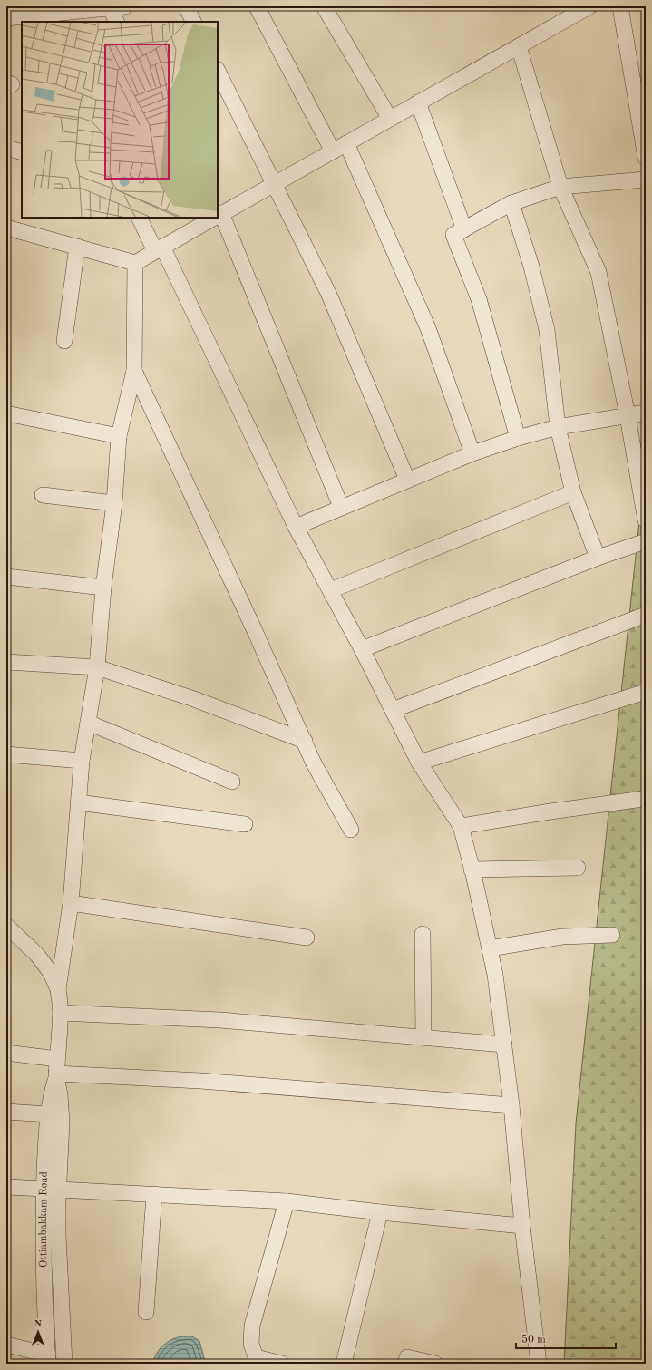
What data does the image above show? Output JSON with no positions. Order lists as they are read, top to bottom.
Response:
{
  "streets": {
    "street": ["Ottiambakkam Road"]
  },
  "scale_bar": "50 m",
  "north": "top"
}
